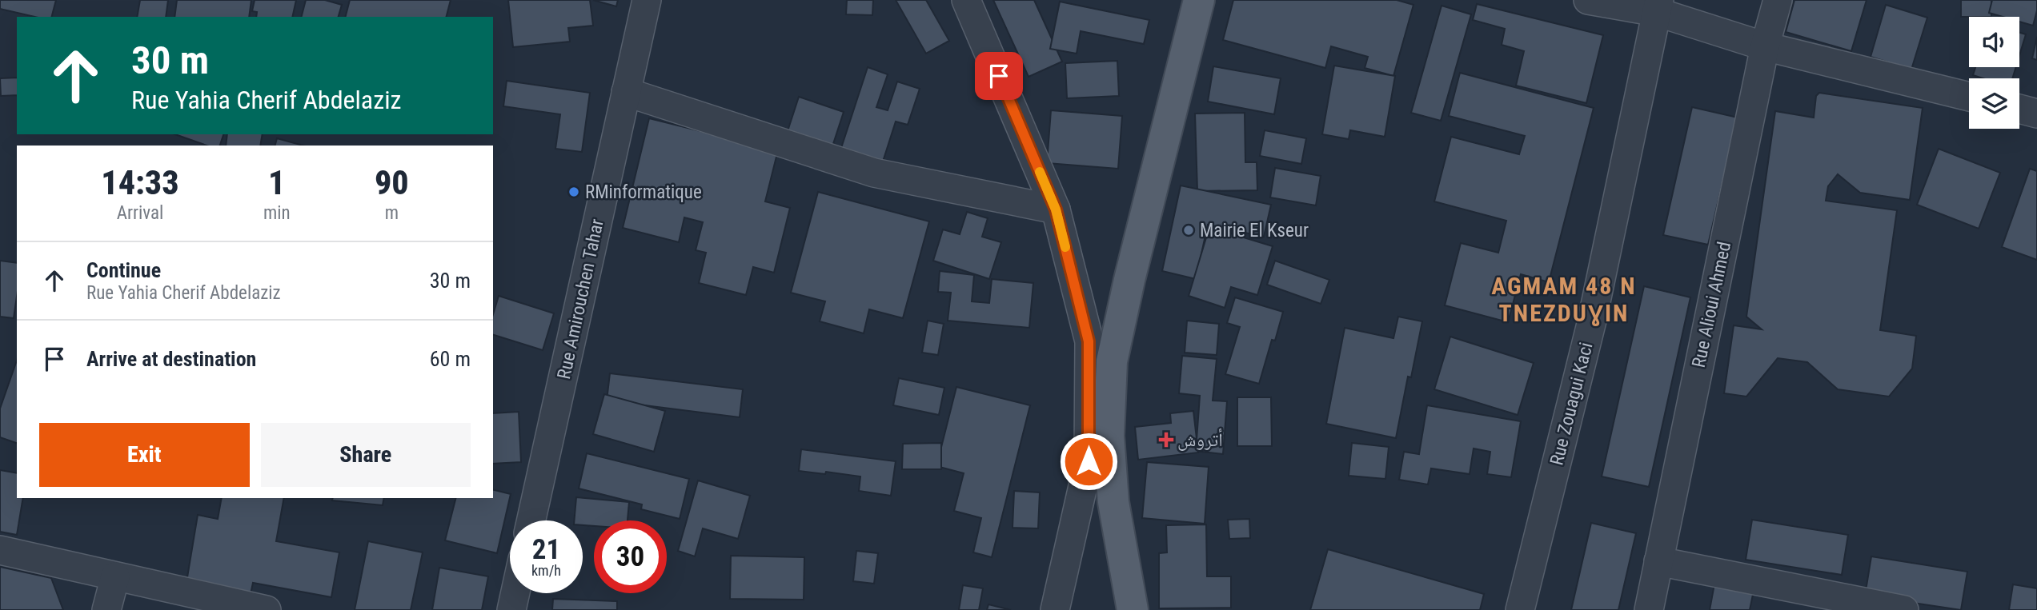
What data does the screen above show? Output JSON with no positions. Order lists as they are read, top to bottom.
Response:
{
  "streets": {
    "street": ["Rue Amirouchen Tahar", "Rue Alioui Ahmed", "Rue Zouagui Kaci"]
  },
  "districts": ["AGMAM 48 N TNEZDUƔIN"],
  "places": {
    "other": ["RMinformatique", "Mairie El Kseur"],
    "health": ["أتروش"]
  },
  "page": {
    "turn": ["30 m", "Rue Yahia Cherif Abdelaziz"],
    "eta": [
      "14:33",
      "Arrival",
      "1",
      "min",
      "90",
      "m"
    ],
    "list": [
      {
        "name": "Continue",
        "note": "Rue Yahia Cherif Abdelaziz",
        "value": "30 m"
      },
      {
        "name": "Arrive at destination",
        "value": "60 m"
      }
    ],
    "buttons": ["Exit", "Share"],
    "speed": "21 km/h",
    "limit": "30"
  }
}
